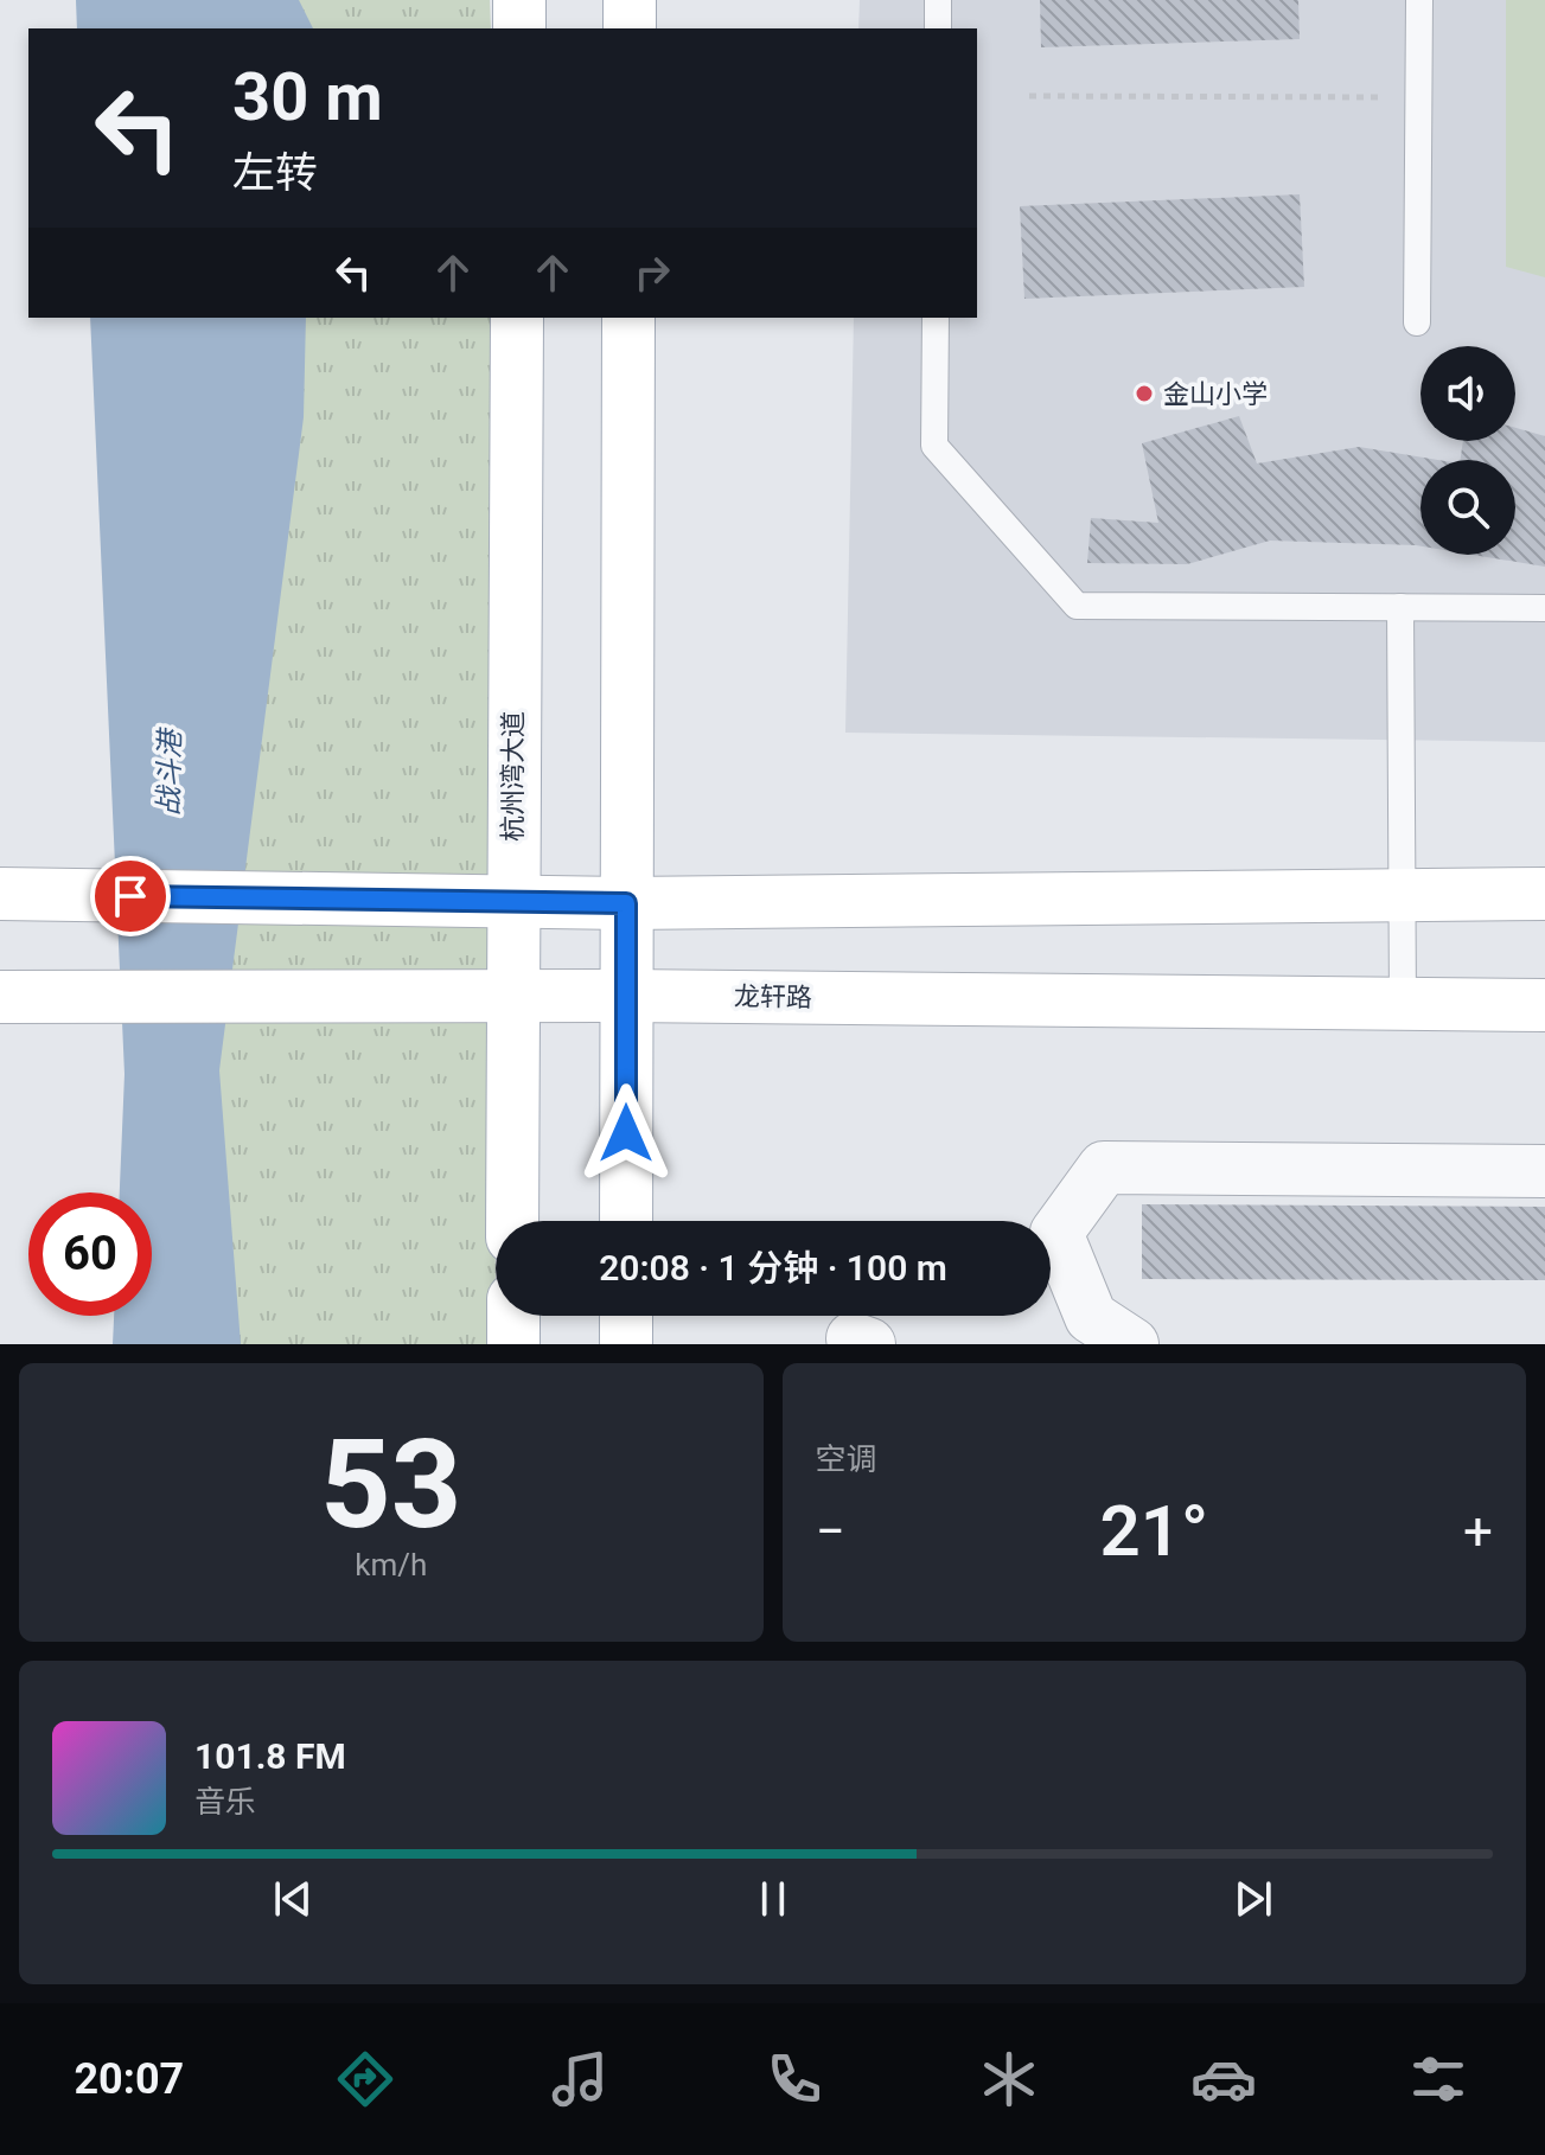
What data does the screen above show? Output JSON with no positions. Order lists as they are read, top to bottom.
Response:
{
  "streets": {
    "street": ["杭州湾大道", "龙轩路"]
  },
  "crossings": [
    ["杭州湾大道", "龙轩路"]
  ],
  "water": ["战斗港"],
  "places": ["金山小学"],
  "page": {
    "turn": ["30 m", "左转"],
    "limit": "60",
    "trip": "20:08 · 1 分钟 · 100 m",
    "tile": [
      ["53", "km/h"],
      "空调"
    ],
    "heat": ["−", "21°", "+"],
    "song": ["101.8 FM", "音乐"],
    "tabs": "20:07"
  }
}
